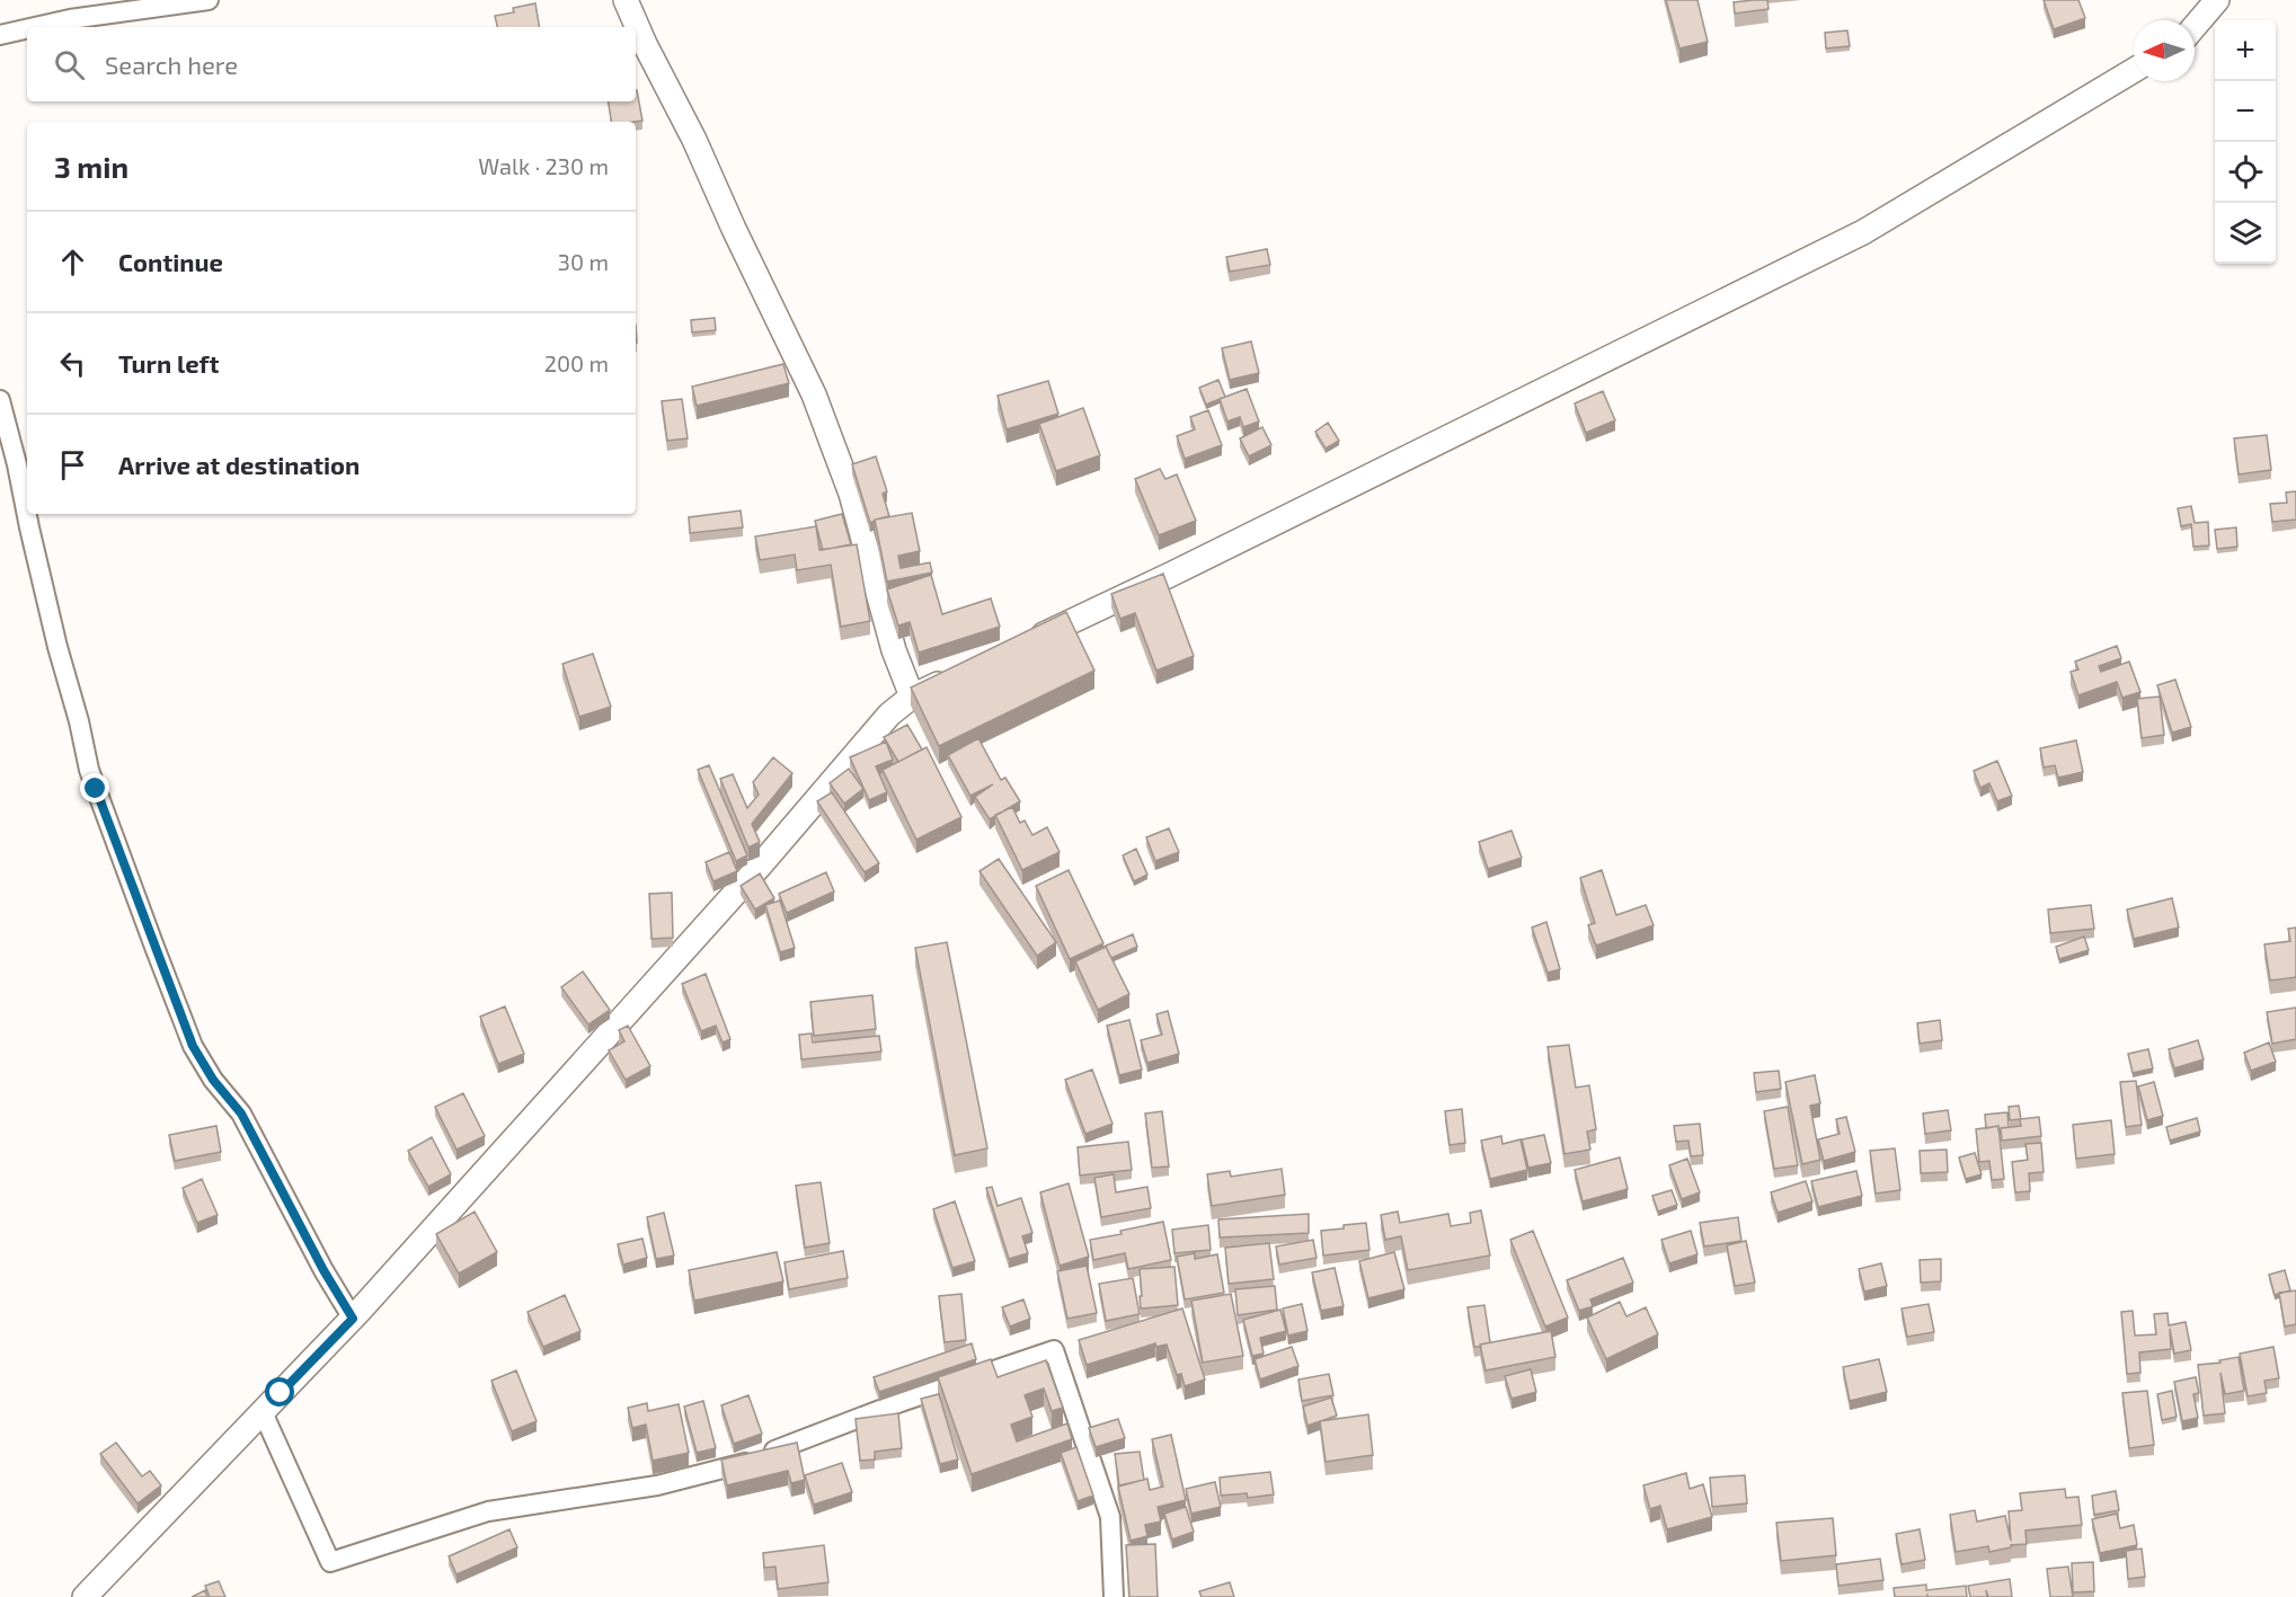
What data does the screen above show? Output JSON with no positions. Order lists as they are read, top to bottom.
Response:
{
  "north": "left",
  "page": {
    "map_buttons": ["+", "−"],
    "search": "Search here",
    "heading": ["3 min", "Walk · 230 m"],
    "list": [
      ["Continue", "30 m"],
      ["Turn left", "200 m"],
      "Arrive at destination"
    ]
  }
}
